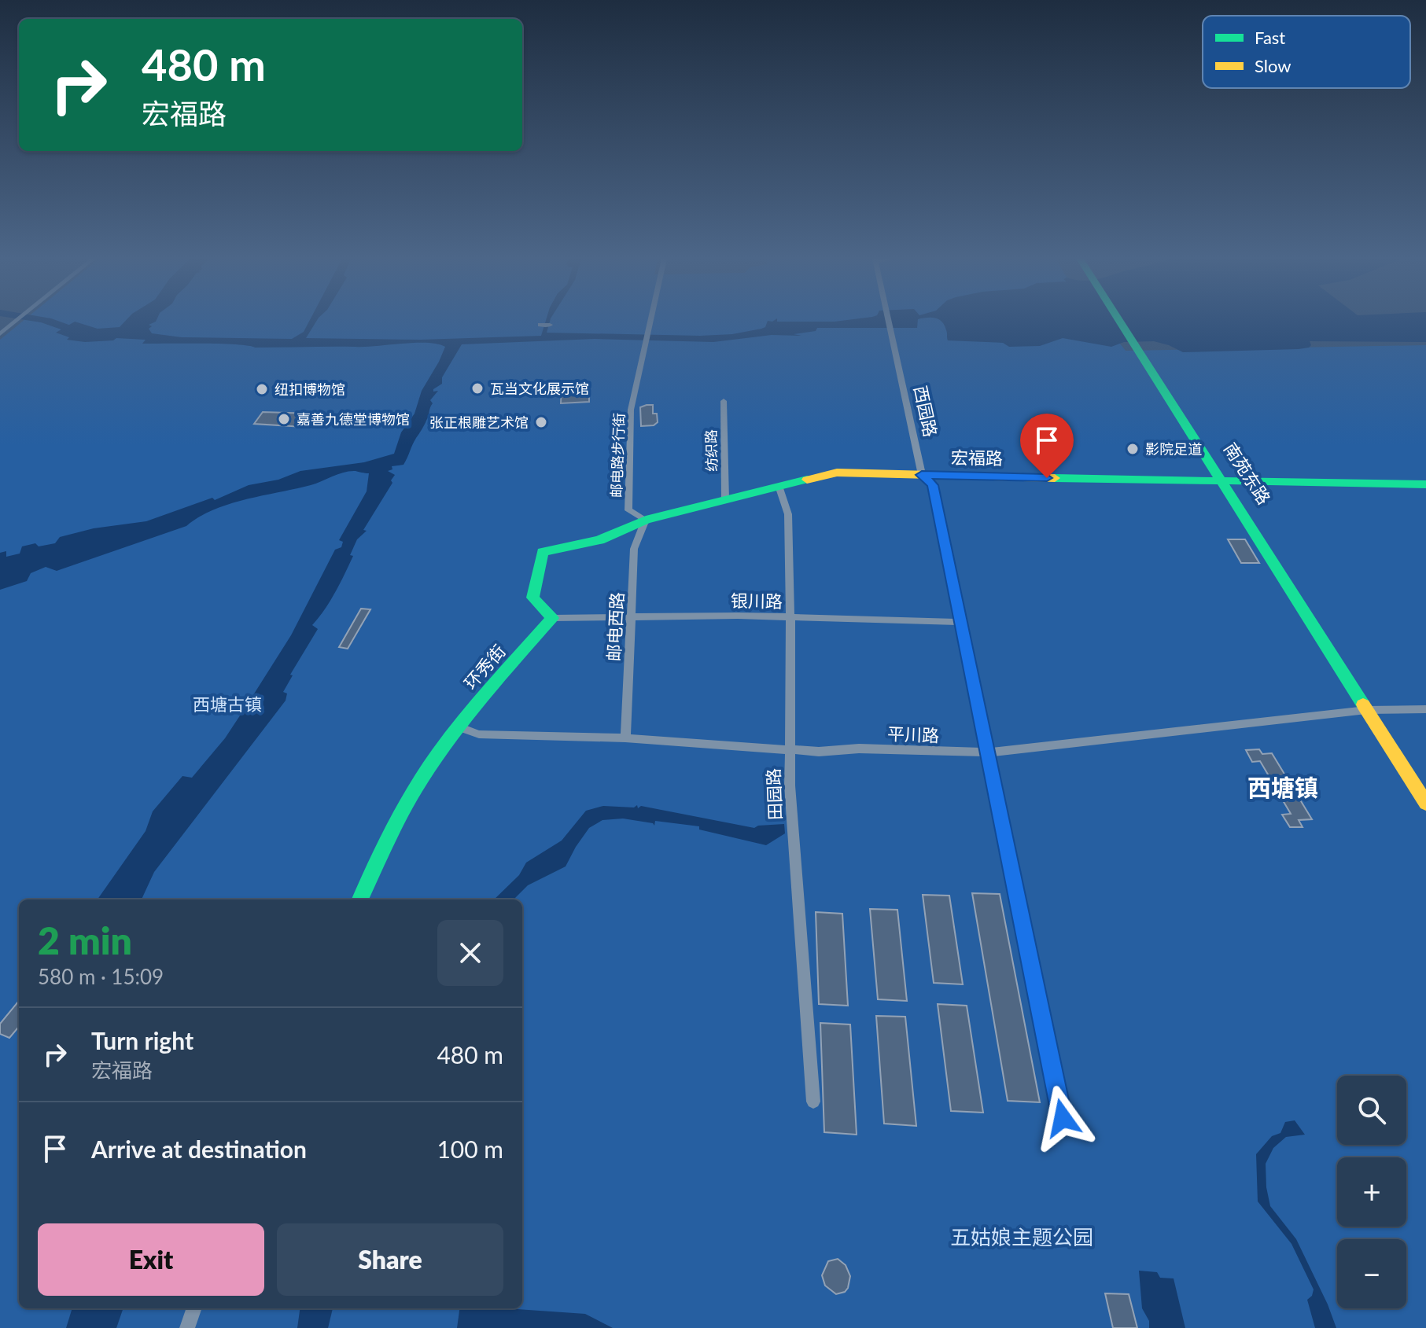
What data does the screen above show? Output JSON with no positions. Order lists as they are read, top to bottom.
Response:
{
  "streets": {
    "street": [
      "西园路",
      "纺织路",
      "邮电路步行街",
      "宏福路",
      "南苑东路",
      "银川路",
      "邮电西路",
      "环秀街",
      "平川路",
      "田园路"
    ]
  },
  "crossings": [
    ["西园路", "宏福路"],
    ["西园路", "银川路"],
    ["西园路", "平川路"],
    ["纺织路", "宏福路"],
    ["邮电路步行街", "宏福路"],
    ["邮电路步行街", "邮电西路"],
    ["宏福路", "南苑东路"],
    ["宏福路", "邮电西路"],
    ["宏福路", "田园路"],
    ["南苑东路", "平川路"],
    ["银川路", "邮电西路"],
    ["银川路", "环秀街"],
    ["银川路", "田园路"],
    ["邮电西路", "平川路"],
    ["环秀街", "平川路"],
    ["平川路", "田园路"]
  ],
  "districts": ["西塘镇"],
  "parks": ["西塘古镇", "五姑娘主题公园"],
  "places": [
    "瓦当文化展示馆",
    "纽扣博物馆",
    "嘉善九德堂博物馆",
    "张正根雕艺术馆",
    "影院足道"
  ],
  "legend": ["Fast", "Slow"],
  "page": {
    "turn": ["480 m", "宏福路"],
    "heading": ["2 min", "580 m · 15:09"],
    "list": [
      {
        "name": "Turn right",
        "note": "宏福路",
        "value": "480 m"
      },
      {
        "name": "Arrive at destination",
        "value": "100 m"
      }
    ],
    "map_buttons": ["+", "−"],
    "buttons": ["Exit", "Share"]
  }
}
